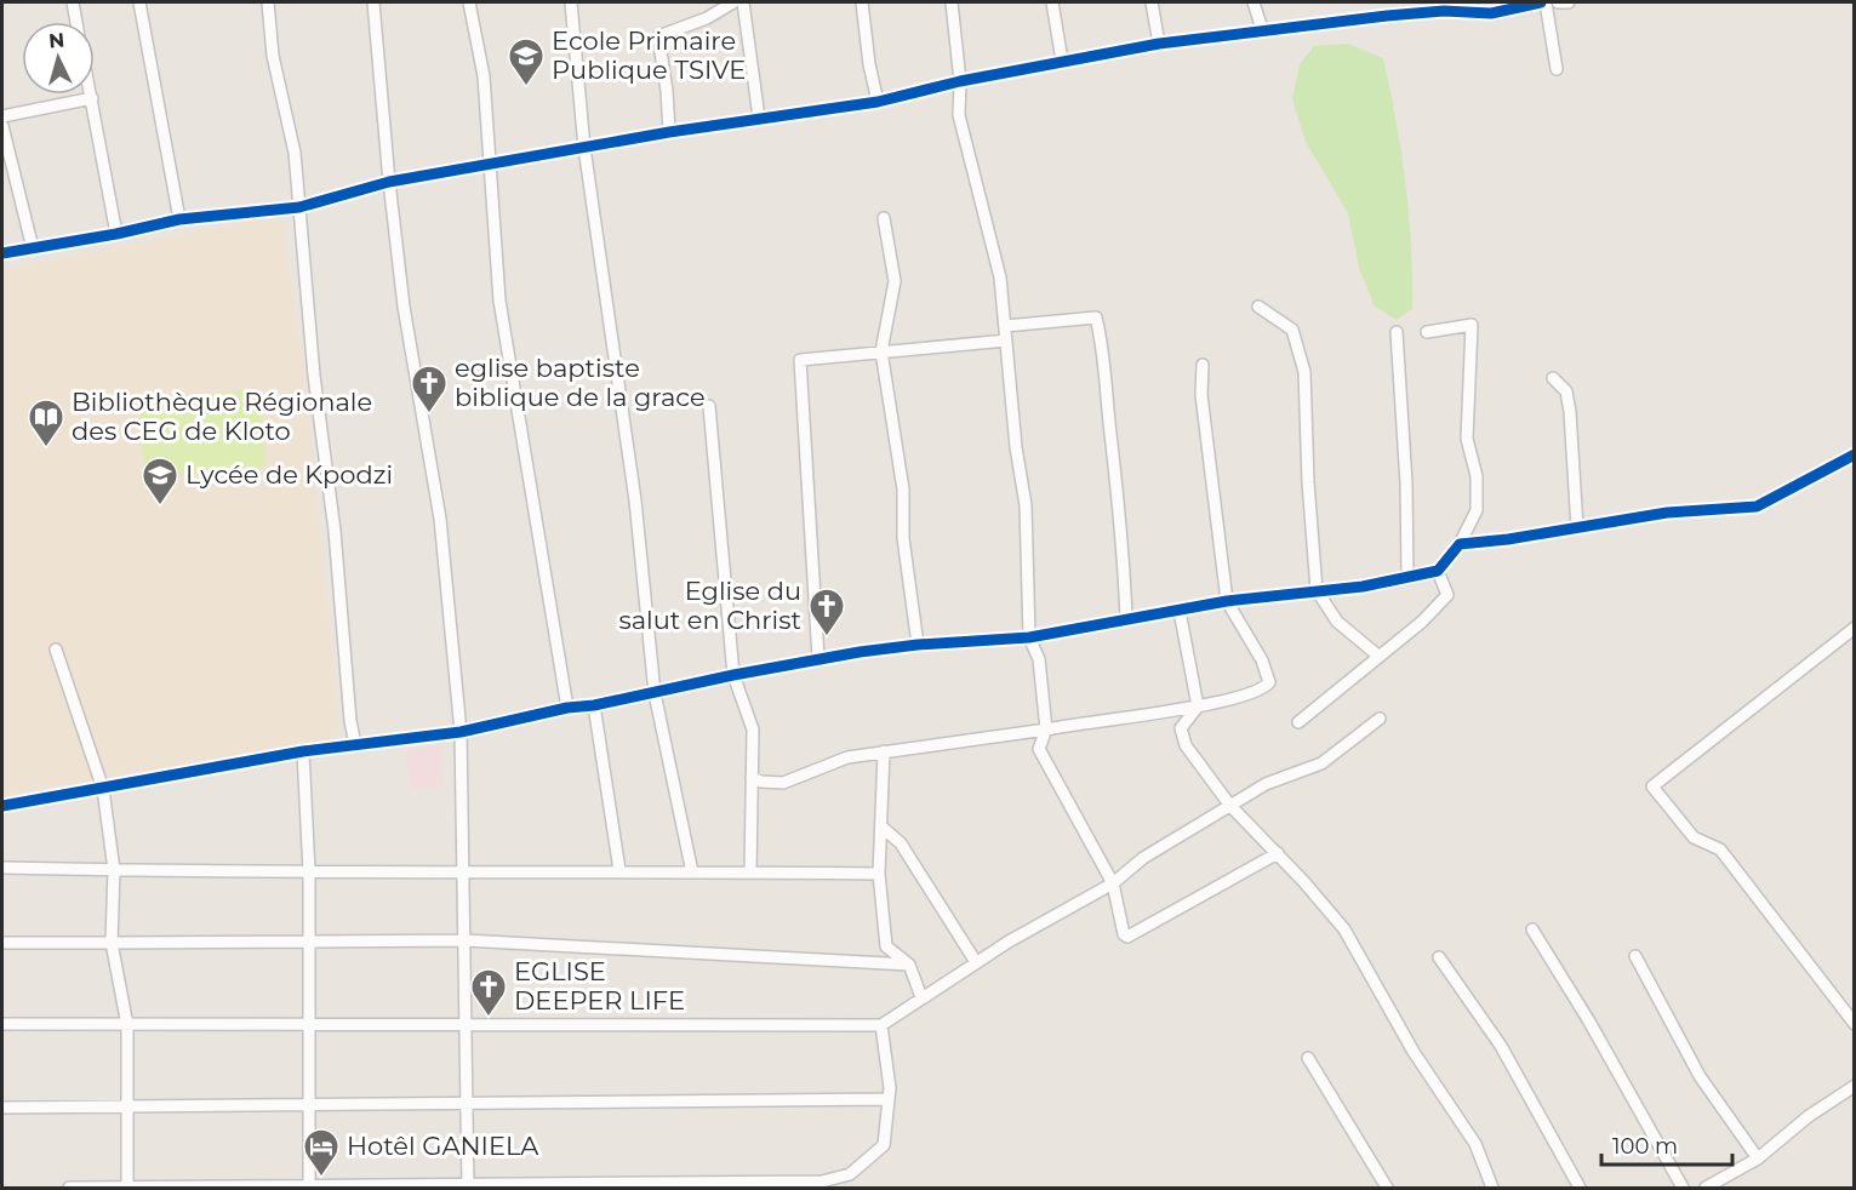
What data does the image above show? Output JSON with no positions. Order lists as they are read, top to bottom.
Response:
{
  "places": {
    "school or university": ["Ecole Primaire Publique TSIVE", "Lycée de Kpodzi"],
    "church": ["eglise baptiste biblique de la grace", "Eglise du salut en Christ", "EGLISE DEEPER LIFE"],
    "library": ["Bibliothèque Régionale des CEG de Kloto"],
    "hotel": ["Hotêl GANIELA"]
  },
  "scale_bar": "100 m",
  "north": "top"
}
